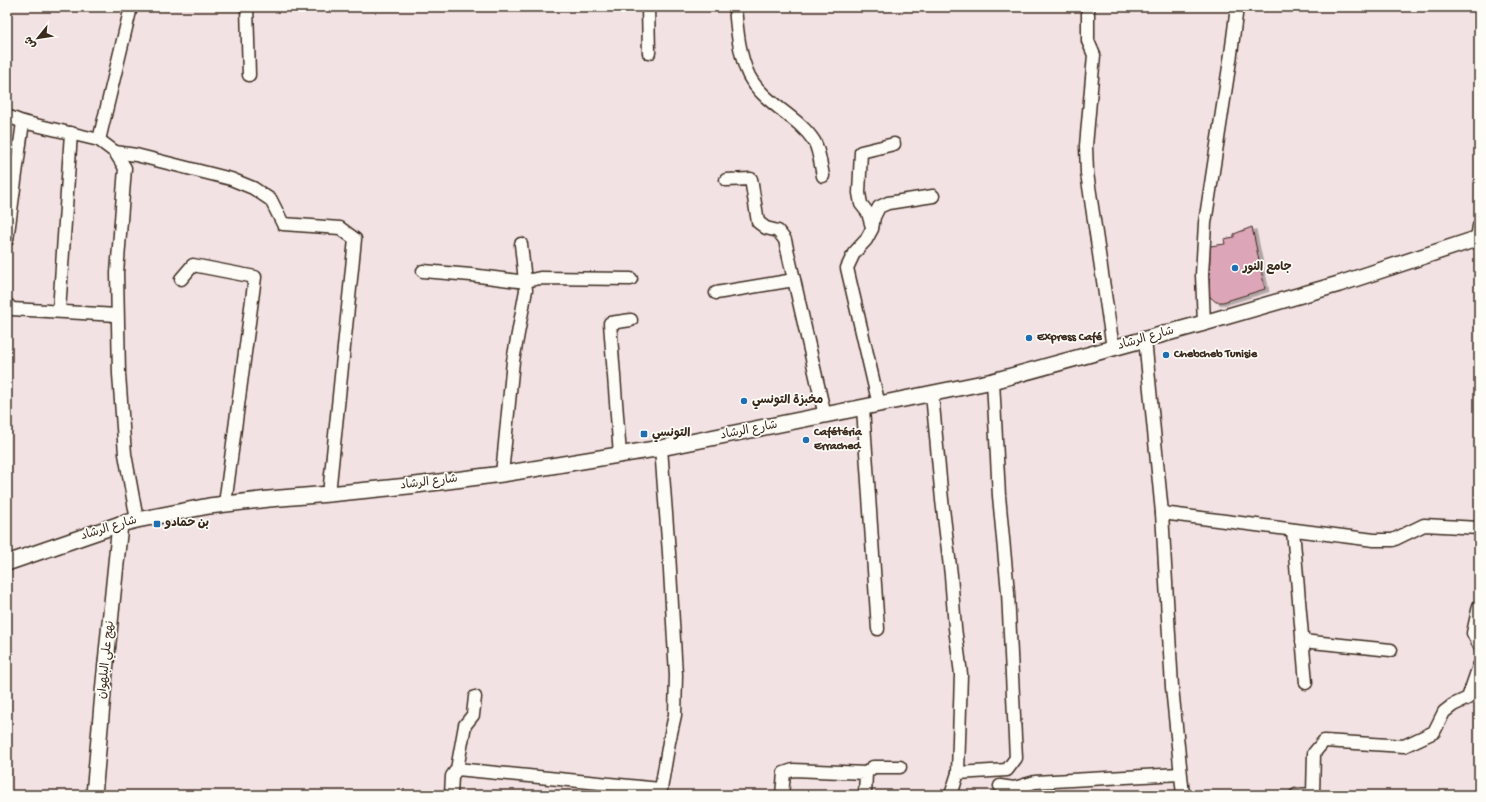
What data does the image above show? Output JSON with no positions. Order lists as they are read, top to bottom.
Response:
{
  "streets": {
    "street": ["شارع الرشاد", "نهج علي البلهوان"]
  },
  "crossings": [
    ["شارع الرشاد", "نهج علي البلهوان"]
  ],
  "places": {
    "other": [
      "جامع النور",
      "Express Café",
      "Chebcheb Tunisie",
      "مخبزة التونسي",
      "Cafétéria Errached"
    ],
    "transit": ["التونسي", "بن حمادو"]
  },
  "north": "bottom left"
}
